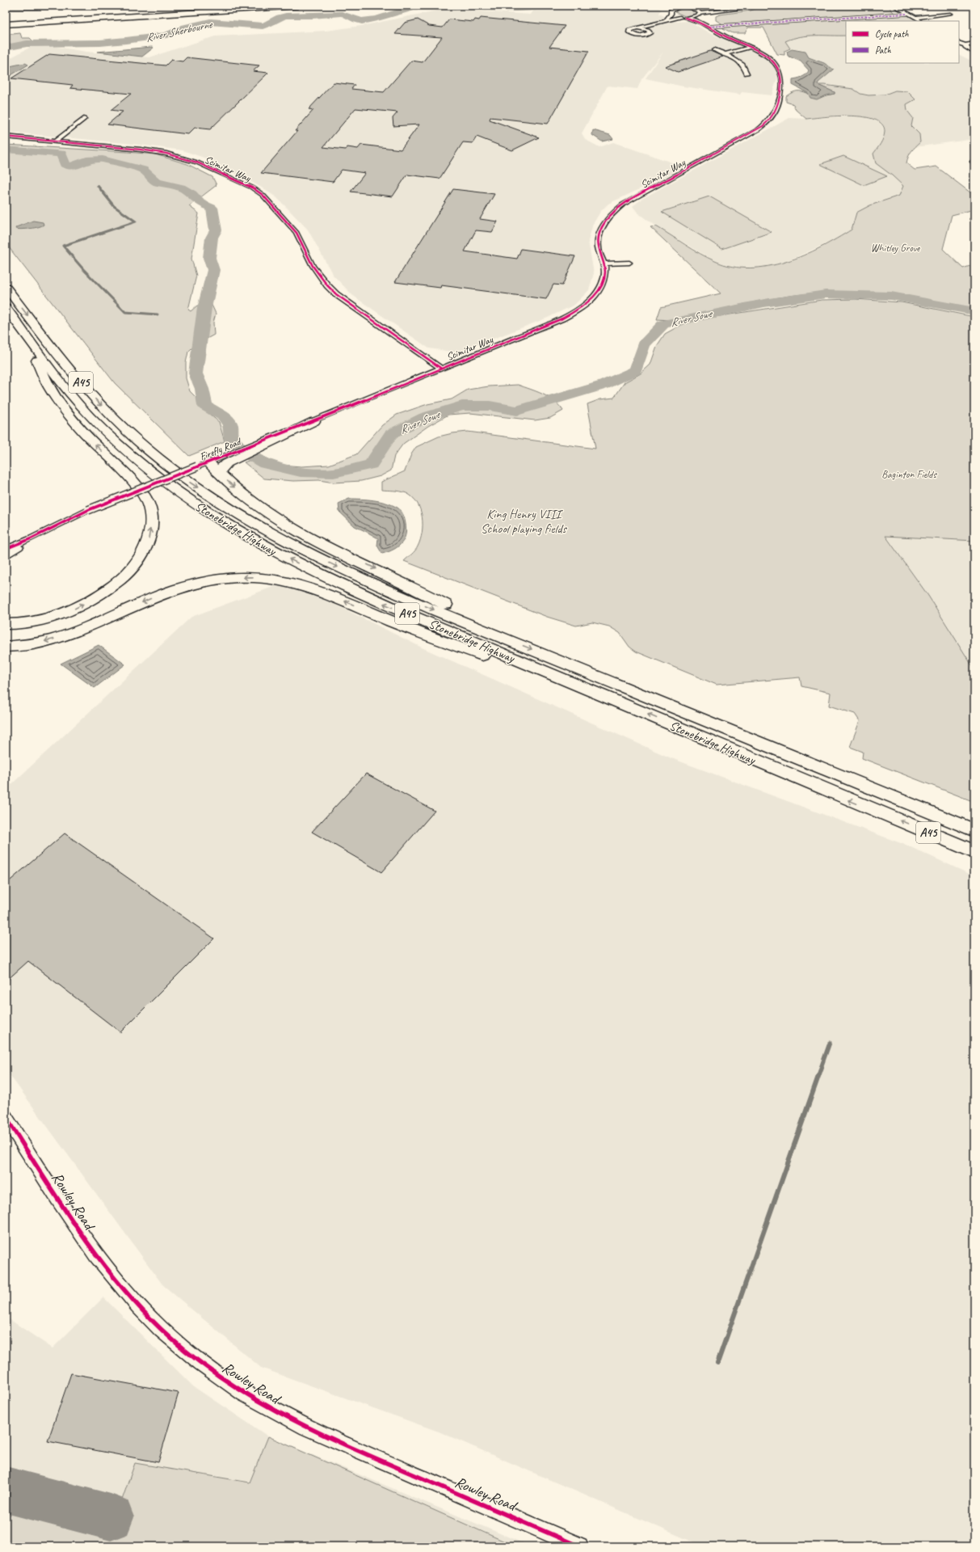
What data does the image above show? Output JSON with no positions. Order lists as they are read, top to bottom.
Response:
{
  "streets": {
    "highway": ["A45", "Stonebridge Highway"],
    "street": ["Scimitar Way", "Firefly Road", "Rowley Road"]
  },
  "water": ["River Sherbourne", "River Sowe"],
  "parks": ["Whitley Grove", "Baginton Fields", "King Henry VIII School playing fields"],
  "legend": ["Cycle path", "Path"]
}
